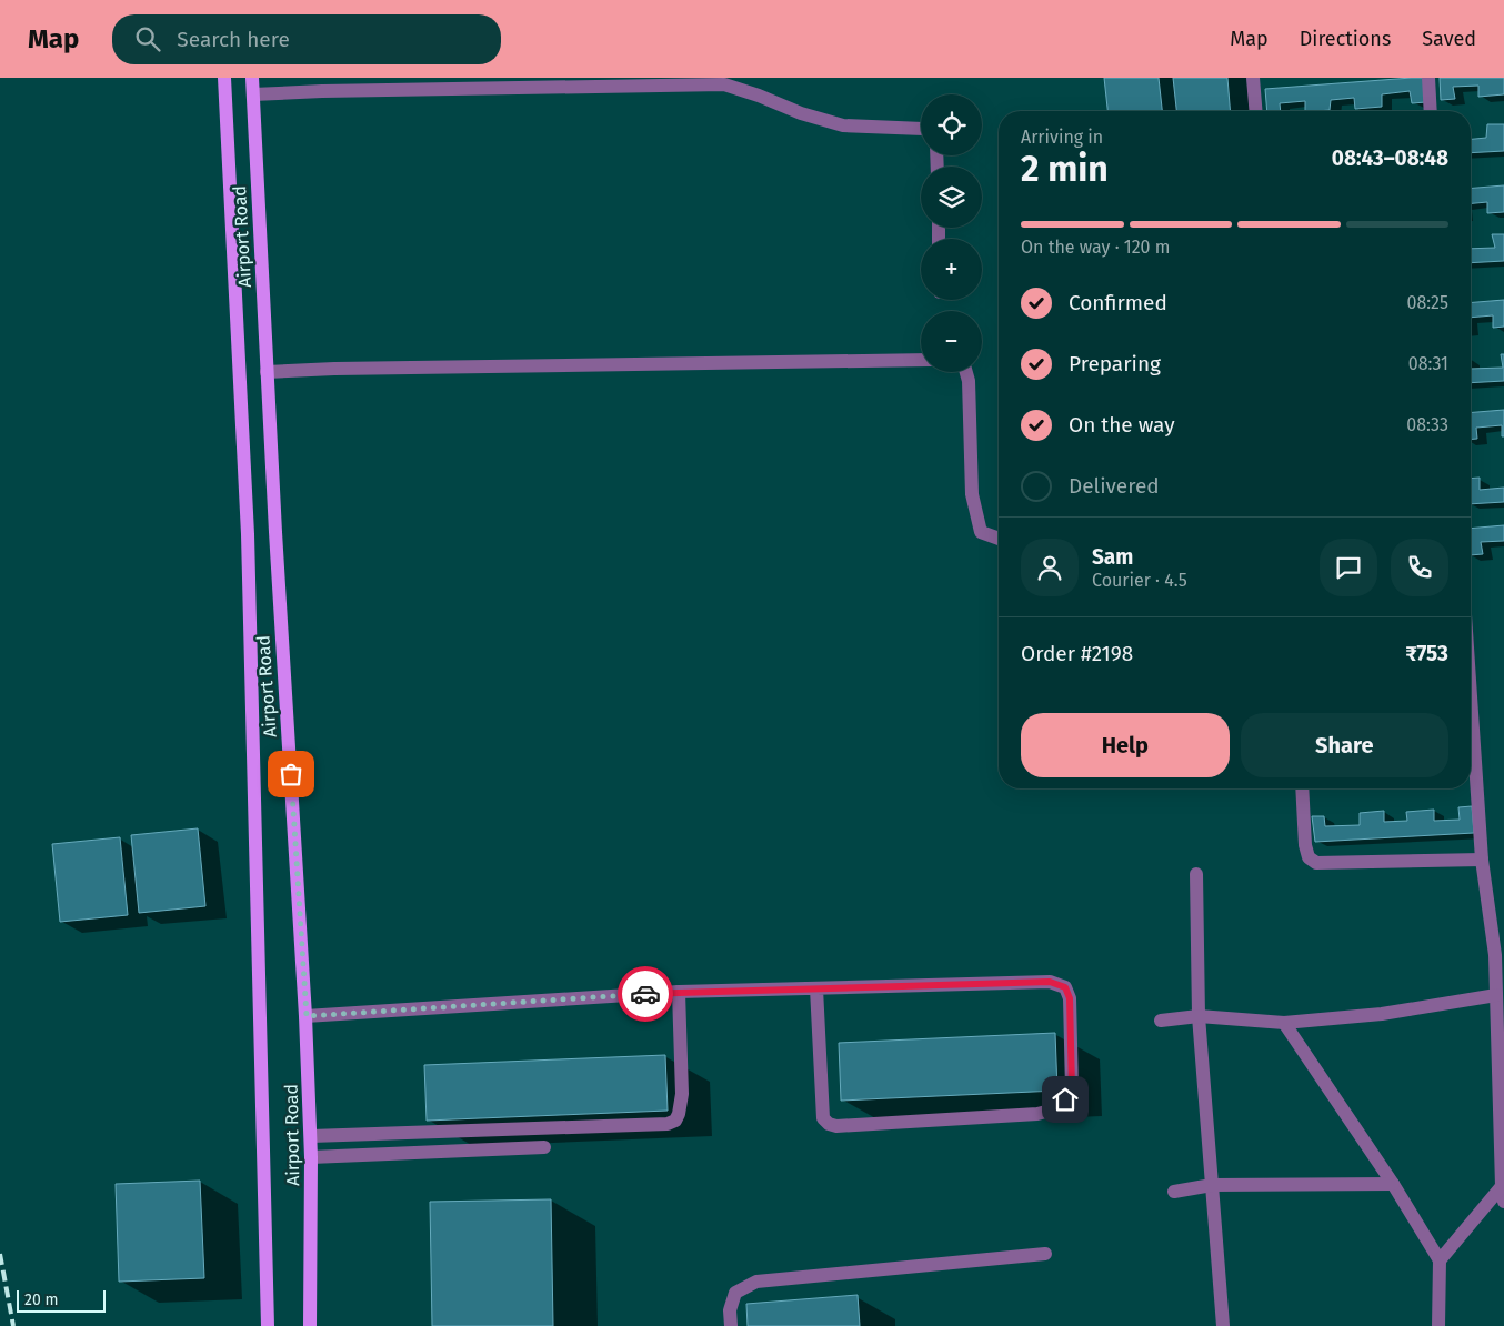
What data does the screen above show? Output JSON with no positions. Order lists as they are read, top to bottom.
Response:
{
  "streets": {
    "main road": ["Airport Road"]
  },
  "scale_bar": "20 m",
  "page": {
    "header": "Map",
    "search": "Search here",
    "nav": ["Map", "Directions", "Saved"],
    "map_buttons": ["+", "−"],
    "heading": ["2 min", "Arriving in", "08:43–08:48"],
    "panel": [
      "Sam",
      "Courier · 4.5",
      "Order #2198",
      "₹753"
    ],
    "bar": "On the way · 120 m",
    "list": [
      ["Confirmed", "08:25"],
      ["Preparing", "08:31"],
      ["On the way", "08:33"],
      "Delivered"
    ],
    "buttons": ["Help", "Share"],
    "scale": "20 m"
  }
}
